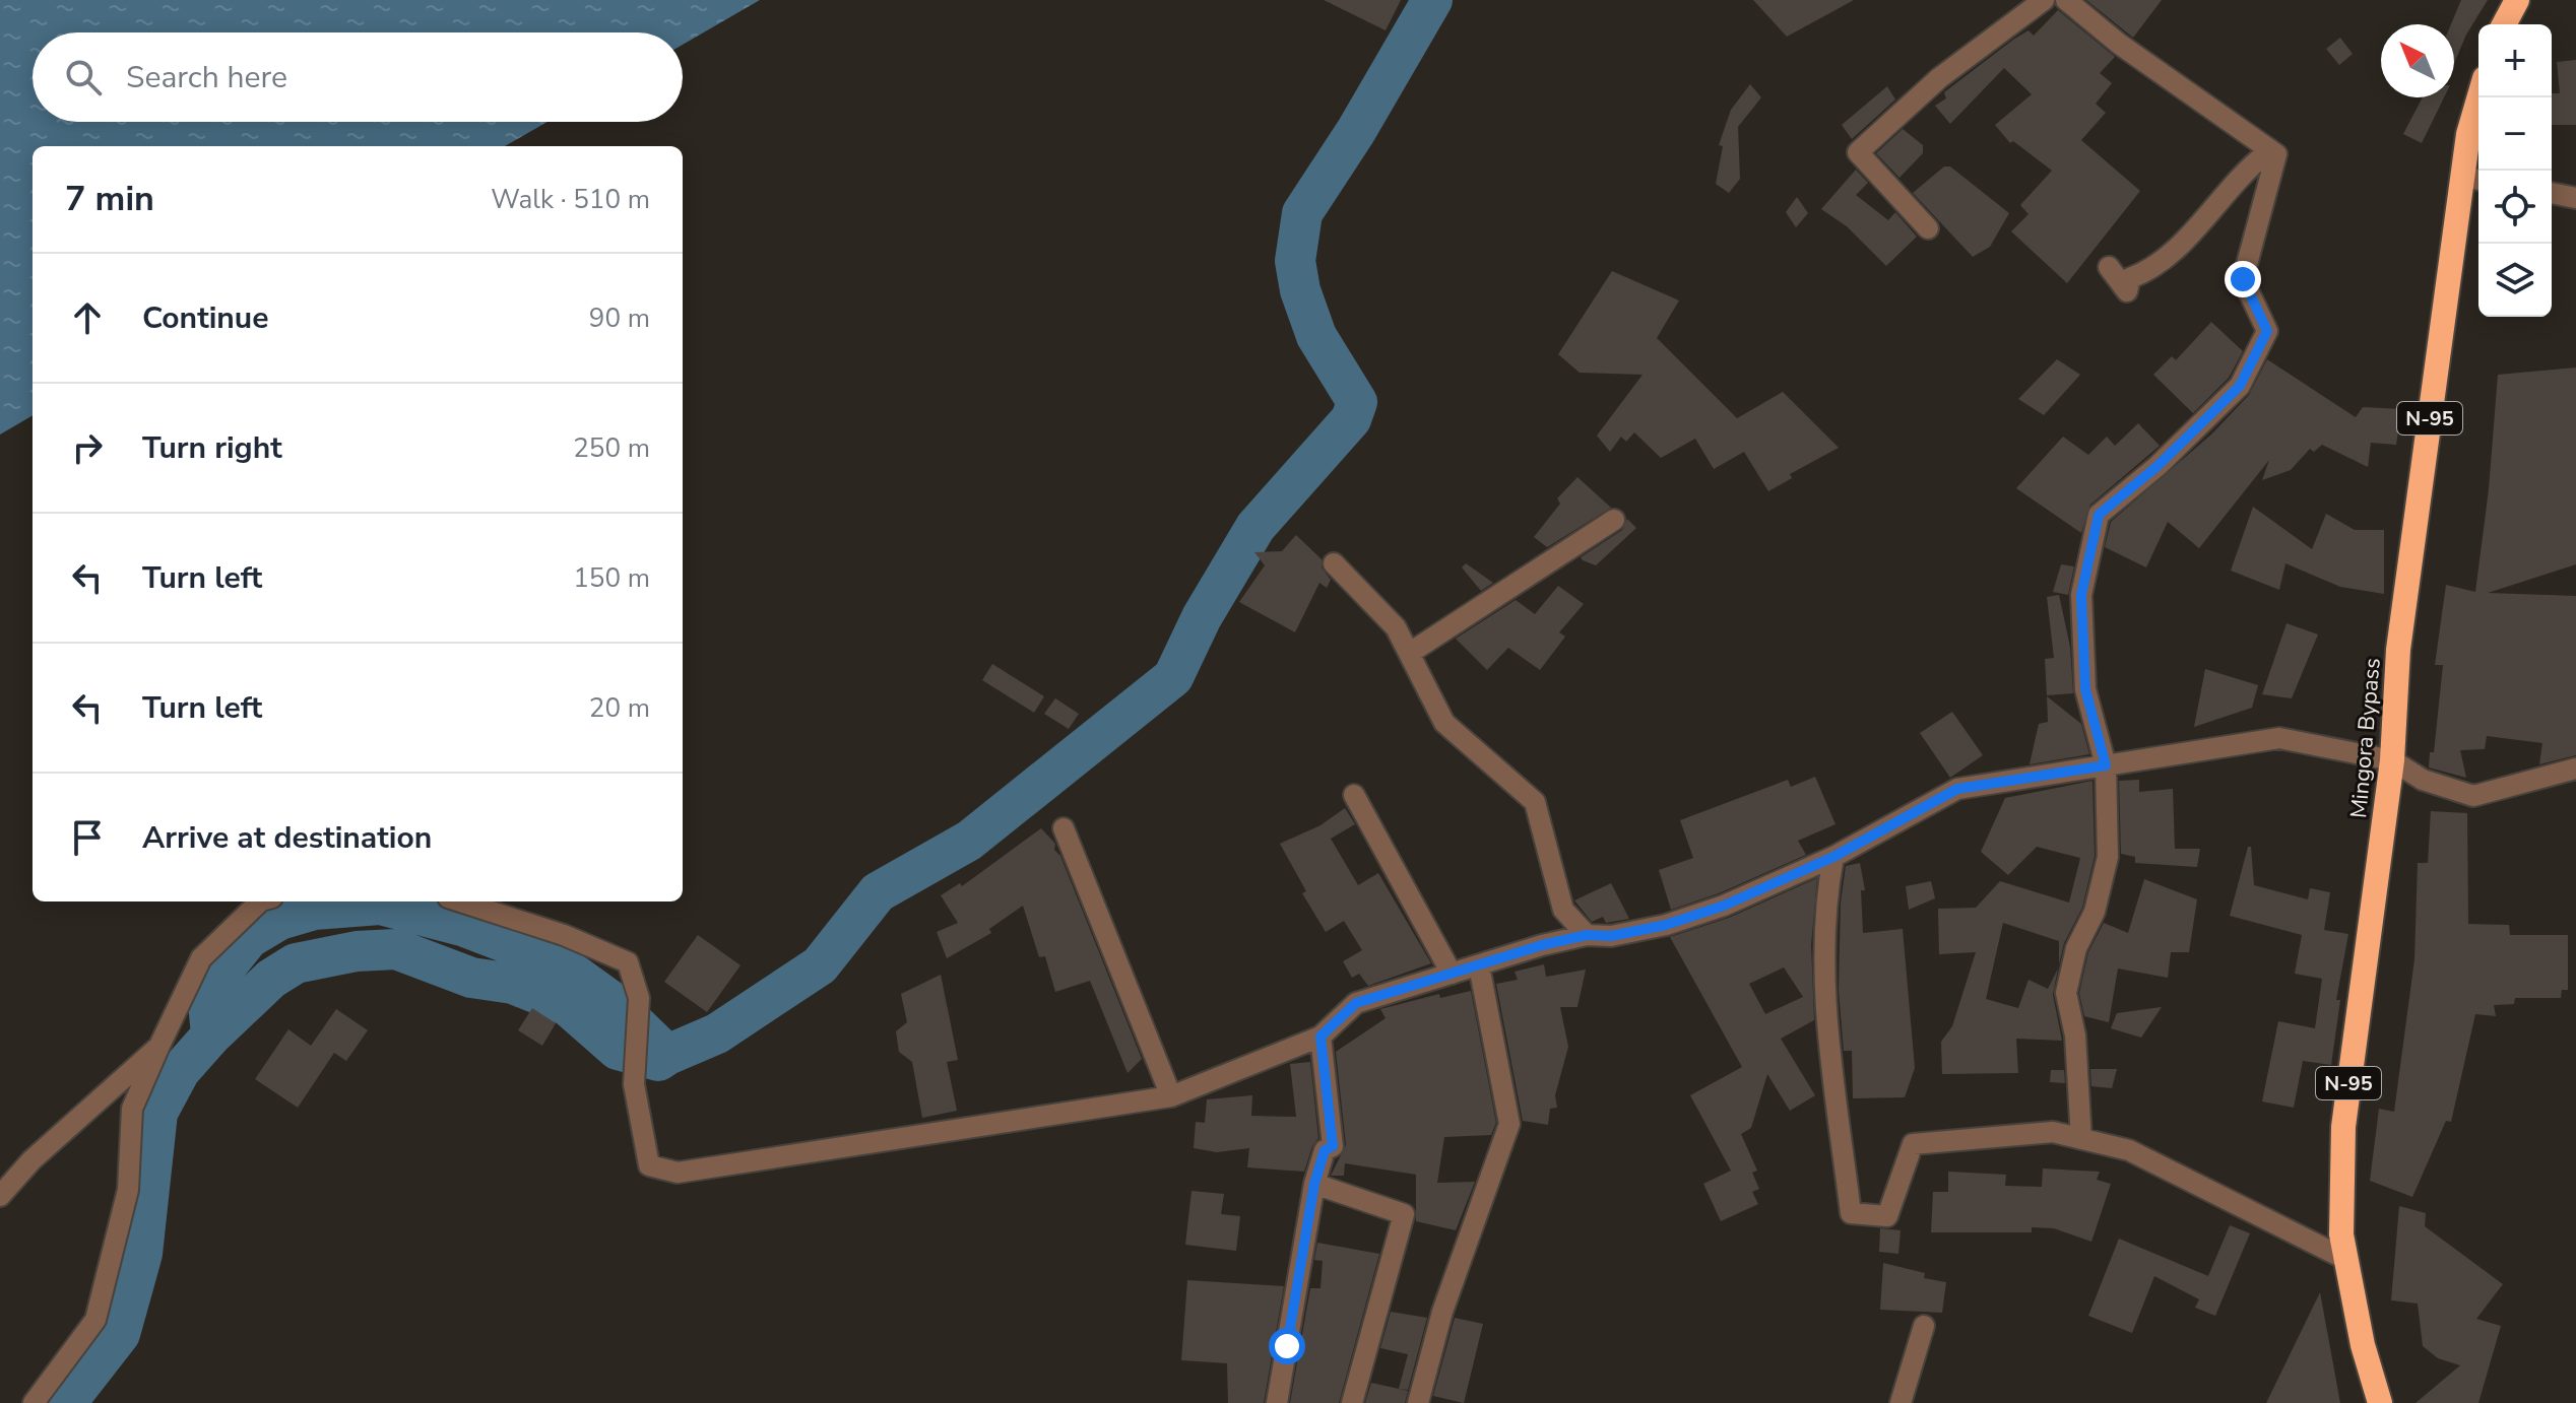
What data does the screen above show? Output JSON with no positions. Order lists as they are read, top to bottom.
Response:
{
  "streets": {
    "highway": ["N-95", "Mingora Bypass"]
  },
  "north": "top left",
  "page": {
    "map_buttons": ["+", "−"],
    "search": "Search here",
    "heading": ["7 min", "Walk · 510 m"],
    "list": [
      ["Continue", "90 m"],
      ["Turn right", "250 m"],
      ["Turn left", "150 m"],
      ["Turn left", "20 m"],
      "Arrive at destination"
    ]
  }
}
